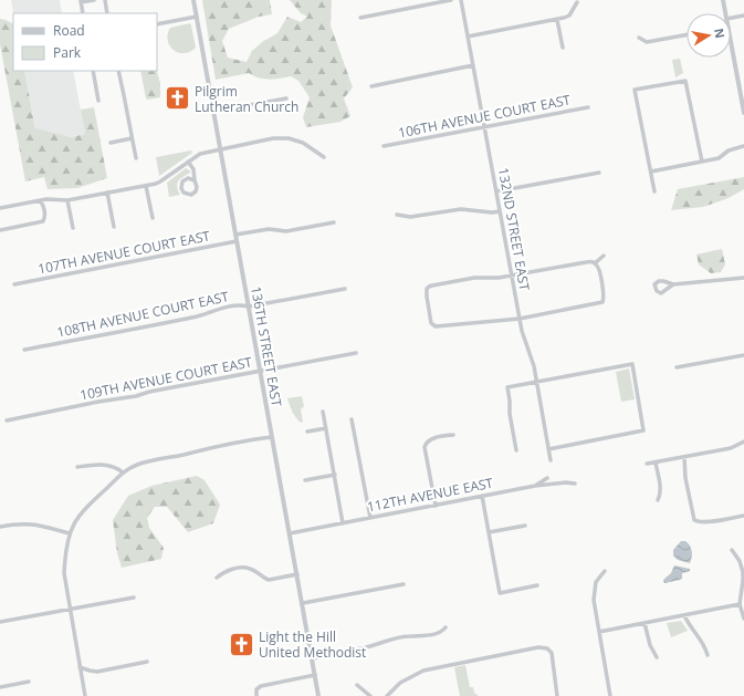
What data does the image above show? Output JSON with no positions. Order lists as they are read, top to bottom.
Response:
{
  "streets": {
    "street": [
      "106TH AVENUE COURT EAST",
      "132ND STREET EAST",
      "107TH AVENUE COURT EAST",
      "108TH AVENUE COURT EAST",
      "136TH STREET EAST",
      "109TH AVENUE COURT EAST",
      "112TH AVENUE EAST"
    ]
  },
  "crossings": [
    ["106TH AVENUE COURT EAST", "132ND STREET EAST"],
    ["107TH AVENUE COURT EAST", "136TH STREET EAST"],
    ["108TH AVENUE COURT EAST", "136TH STREET EAST"],
    ["136TH STREET EAST", "109TH AVENUE COURT EAST"],
    ["136TH STREET EAST", "112TH AVENUE EAST"]
  ],
  "places": {
    "church": ["Pilgrim Lutheran Church", "Light the Hill United Methodist"]
  },
  "legend": ["Road", "Park"],
  "north": "right"
}
